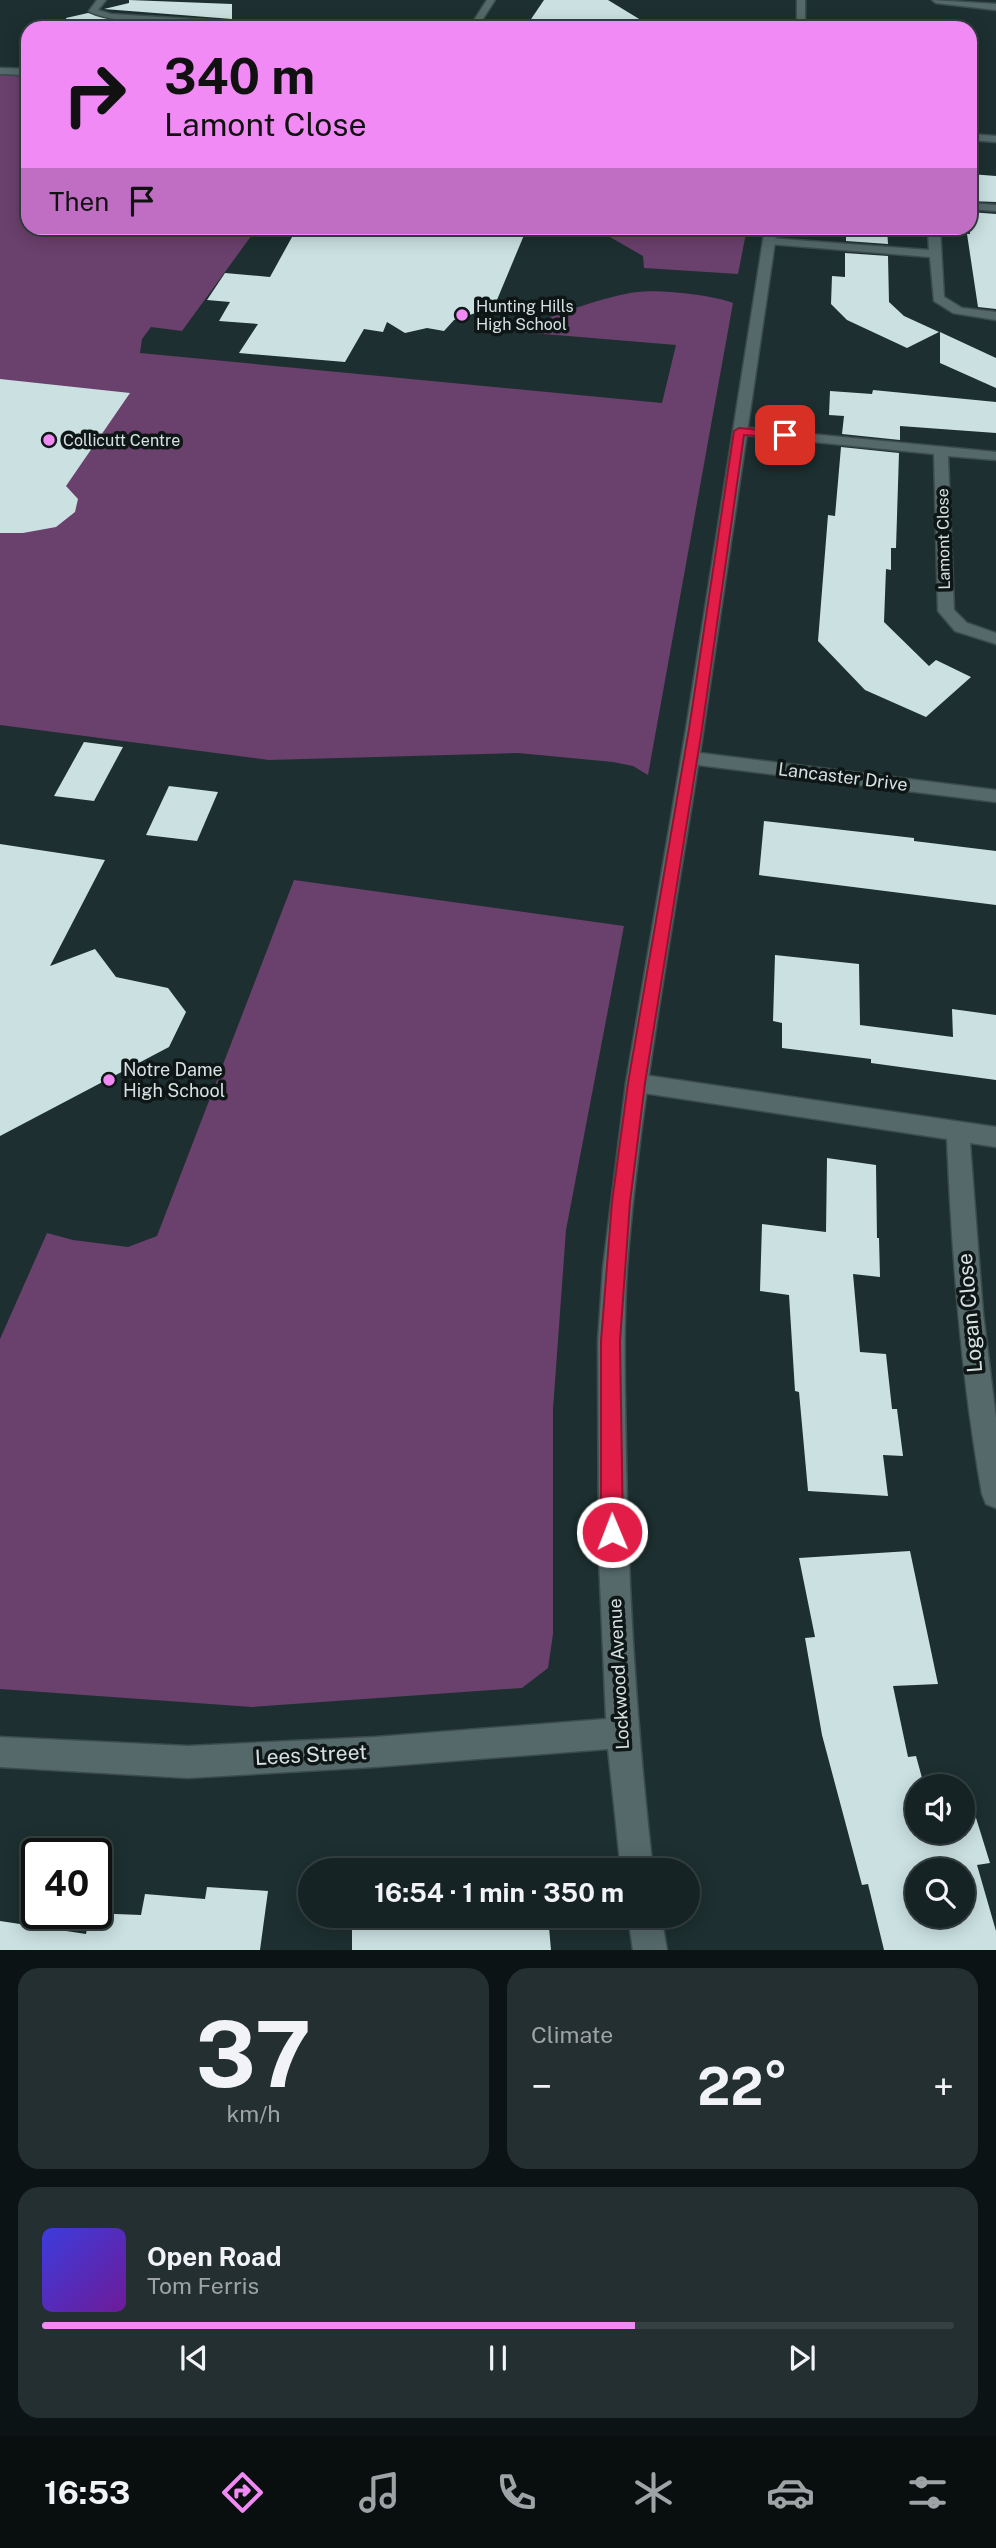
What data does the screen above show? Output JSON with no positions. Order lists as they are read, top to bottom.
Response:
{
  "streets": {
    "street": [
      "Lamont Close",
      "Lancaster Drive",
      "Logan Close",
      "Lockwood Avenue",
      "Lees Street"
    ]
  },
  "crossings": [
    ["Lancaster Drive", "Lockwood Avenue"],
    ["Lockwood Avenue", "Lees Street"]
  ],
  "places": ["Hunting Hills High School", "Collicutt Centre", "Notre Dame High School"],
  "page": {
    "turn": ["340 m", "Lamont Close"],
    "then": "Then",
    "limit": "40",
    "trip": "16:54 · 1 min · 350 m",
    "tile": [
      ["37", "km/h"],
      "Climate"
    ],
    "heat": ["−", "22°", "+"],
    "song": ["Open Road", "Tom Ferris"],
    "tabs": "16:53"
  }
}
